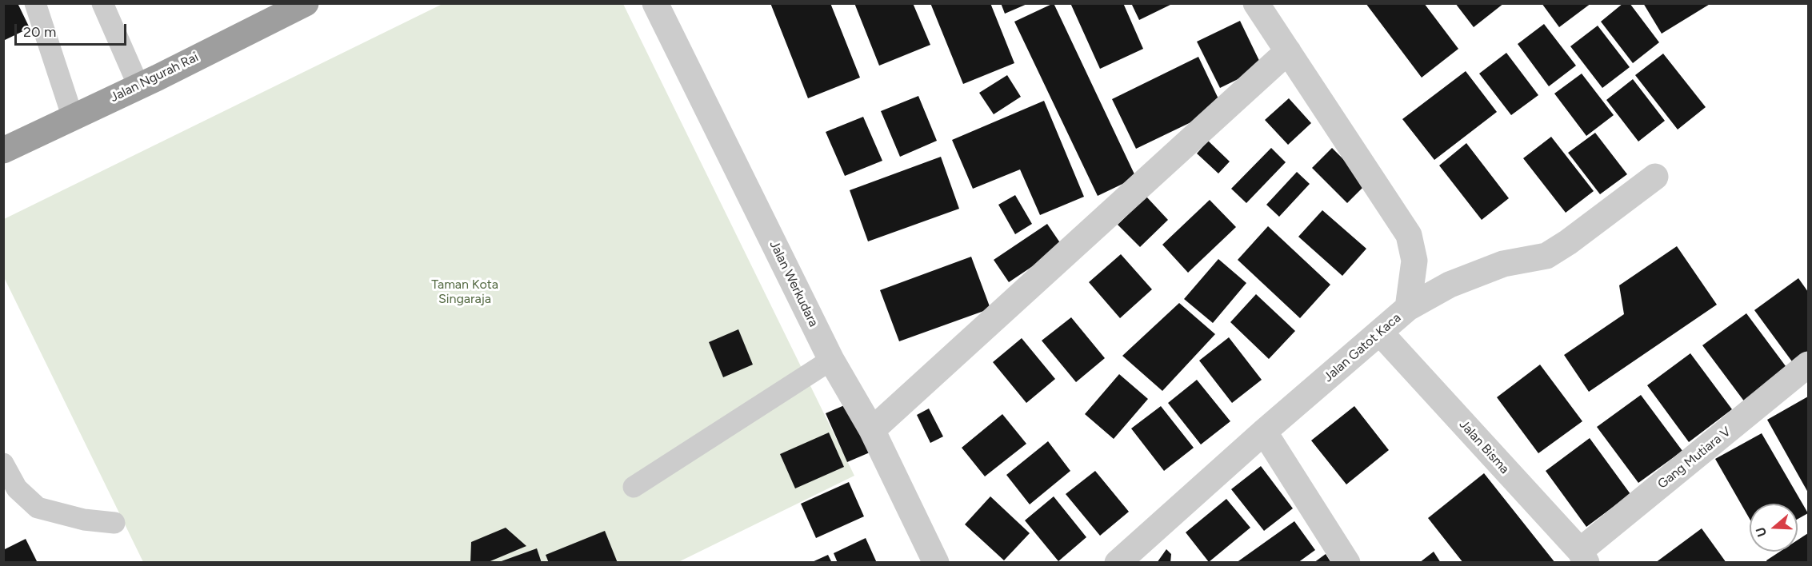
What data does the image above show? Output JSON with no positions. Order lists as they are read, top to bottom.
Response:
{
  "streets": {
    "highway": ["Jalan Ngurah Rai"],
    "street": [
      "Jalan Werkudara",
      "Jalan Gatot Kaca",
      "Jalan Bisma",
      "Gang Mutiara V"
    ]
  },
  "crossings": [
    ["Jalan Gatot Kaca", "Jalan Bisma"],
    ["Jalan Bisma", "Gang Mutiara V"]
  ],
  "parks": ["Taman Kota Singaraja"],
  "scale_bar": "20 m",
  "north": "left"
}
